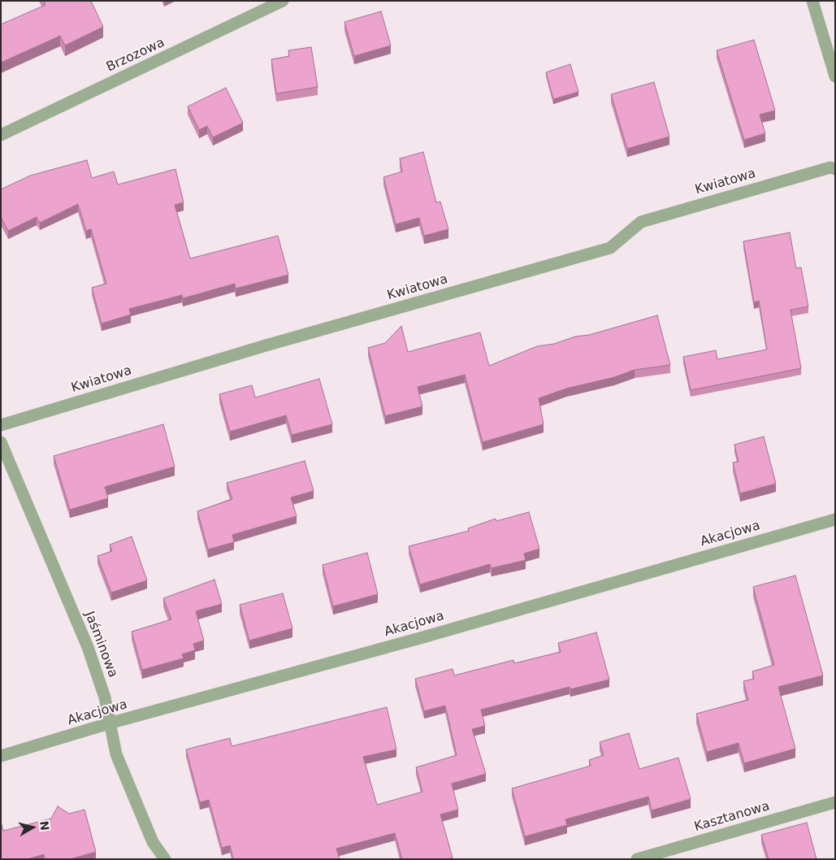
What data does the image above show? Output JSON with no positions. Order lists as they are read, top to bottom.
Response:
{
  "streets": {
    "street": [
      "Brzozowa",
      "Kwiatowa",
      "Akacjowa",
      "Jaśminowa",
      "Kasztanowa"
    ]
  },
  "crossings": [
    ["Akacjowa", "Jaśminowa"]
  ],
  "north": "right"
}
